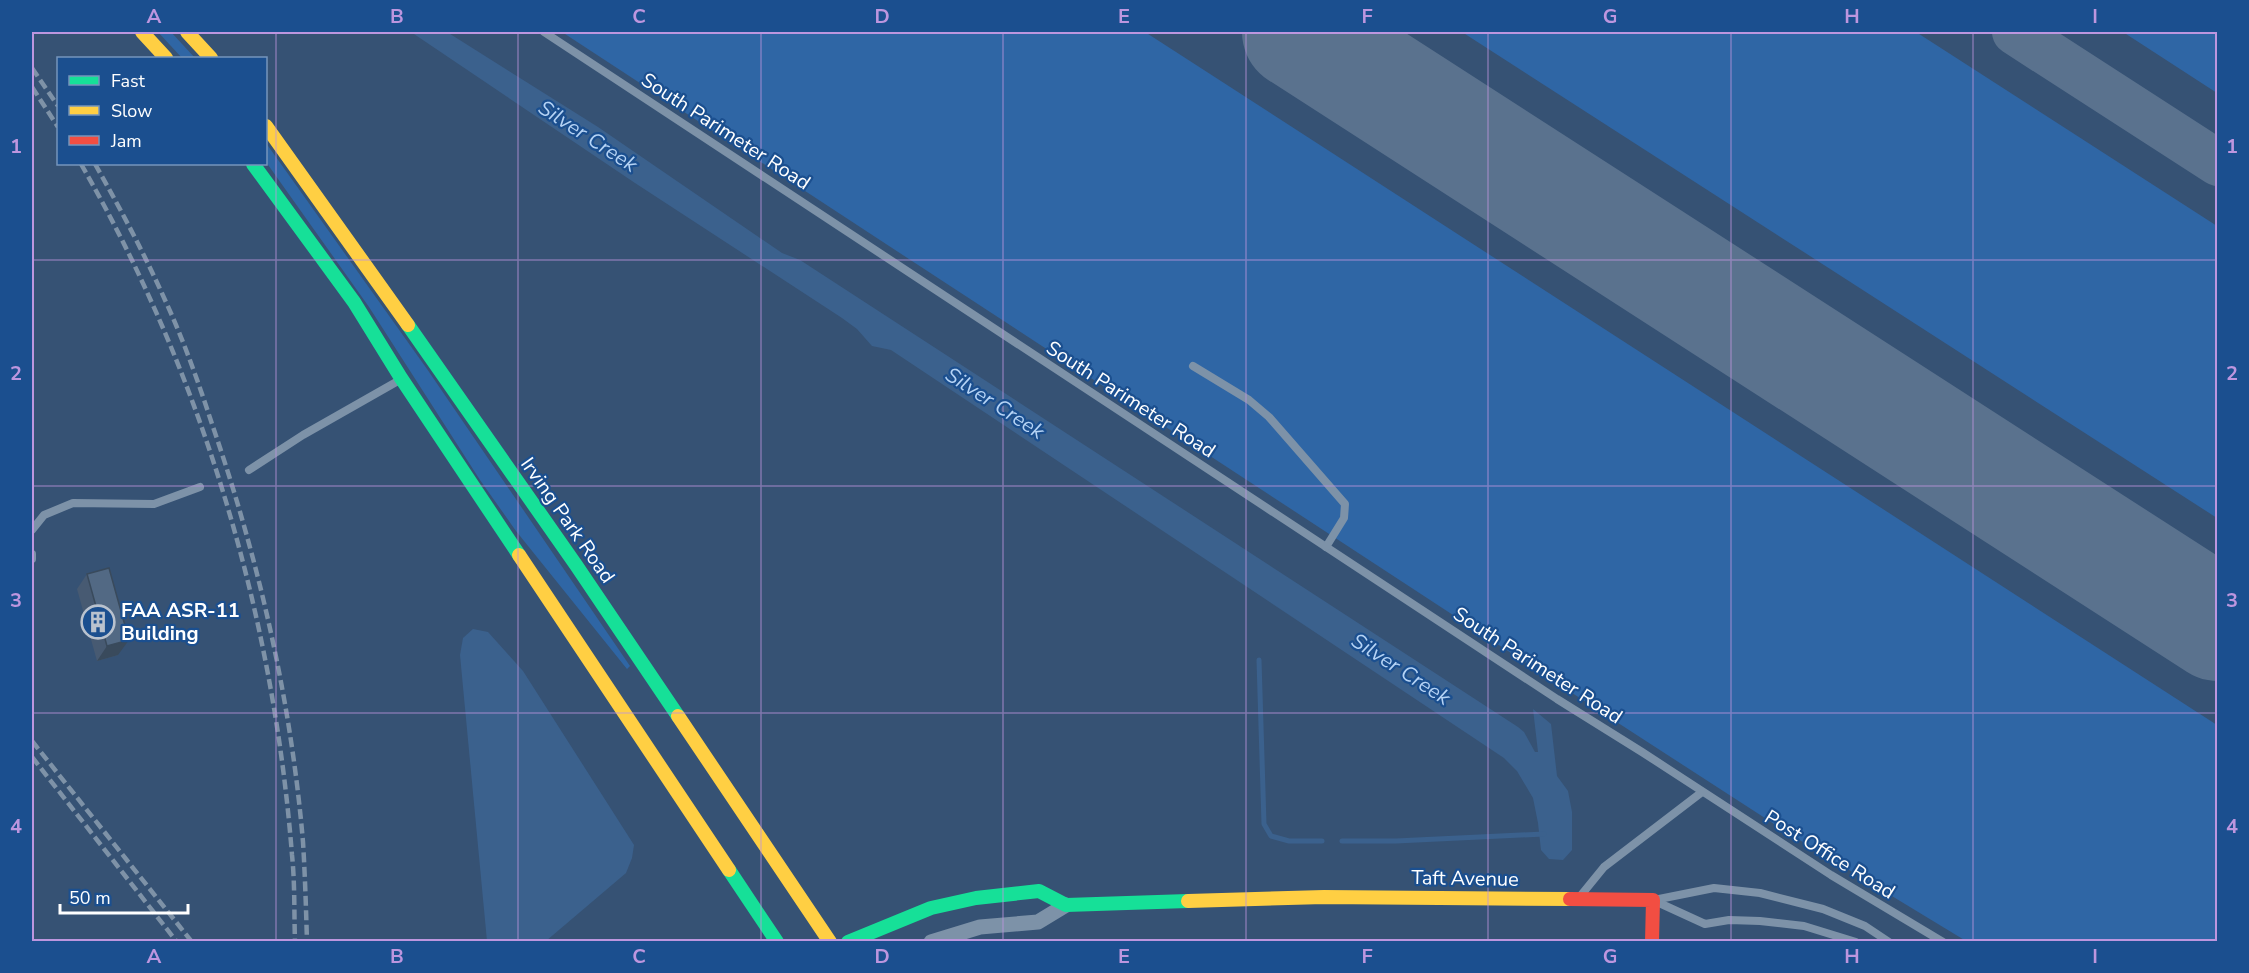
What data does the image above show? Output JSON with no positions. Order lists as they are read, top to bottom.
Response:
{
  "streets": {
    "main road": ["Irving Park Road", "Taft Avenue"],
    "lane": ["South Parimeter Road", "Post Office Road"]
  },
  "crossings": [
    ["South Parimeter Road", "Post Office Road"]
  ],
  "water": ["Silver Creek"],
  "places": {
    "building": ["FAA ASR-11 Building"]
  },
  "legend": ["Fast", "Slow", "Jam"],
  "scale_bar": "50 m",
  "grid": {
    "columns": [
      "A",
      "B",
      "C",
      "D",
      "E",
      "F",
      "G",
      "H",
      "I"
    ],
    "rows": [
      "1",
      "2",
      "3",
      "4"
    ]
  }
}
